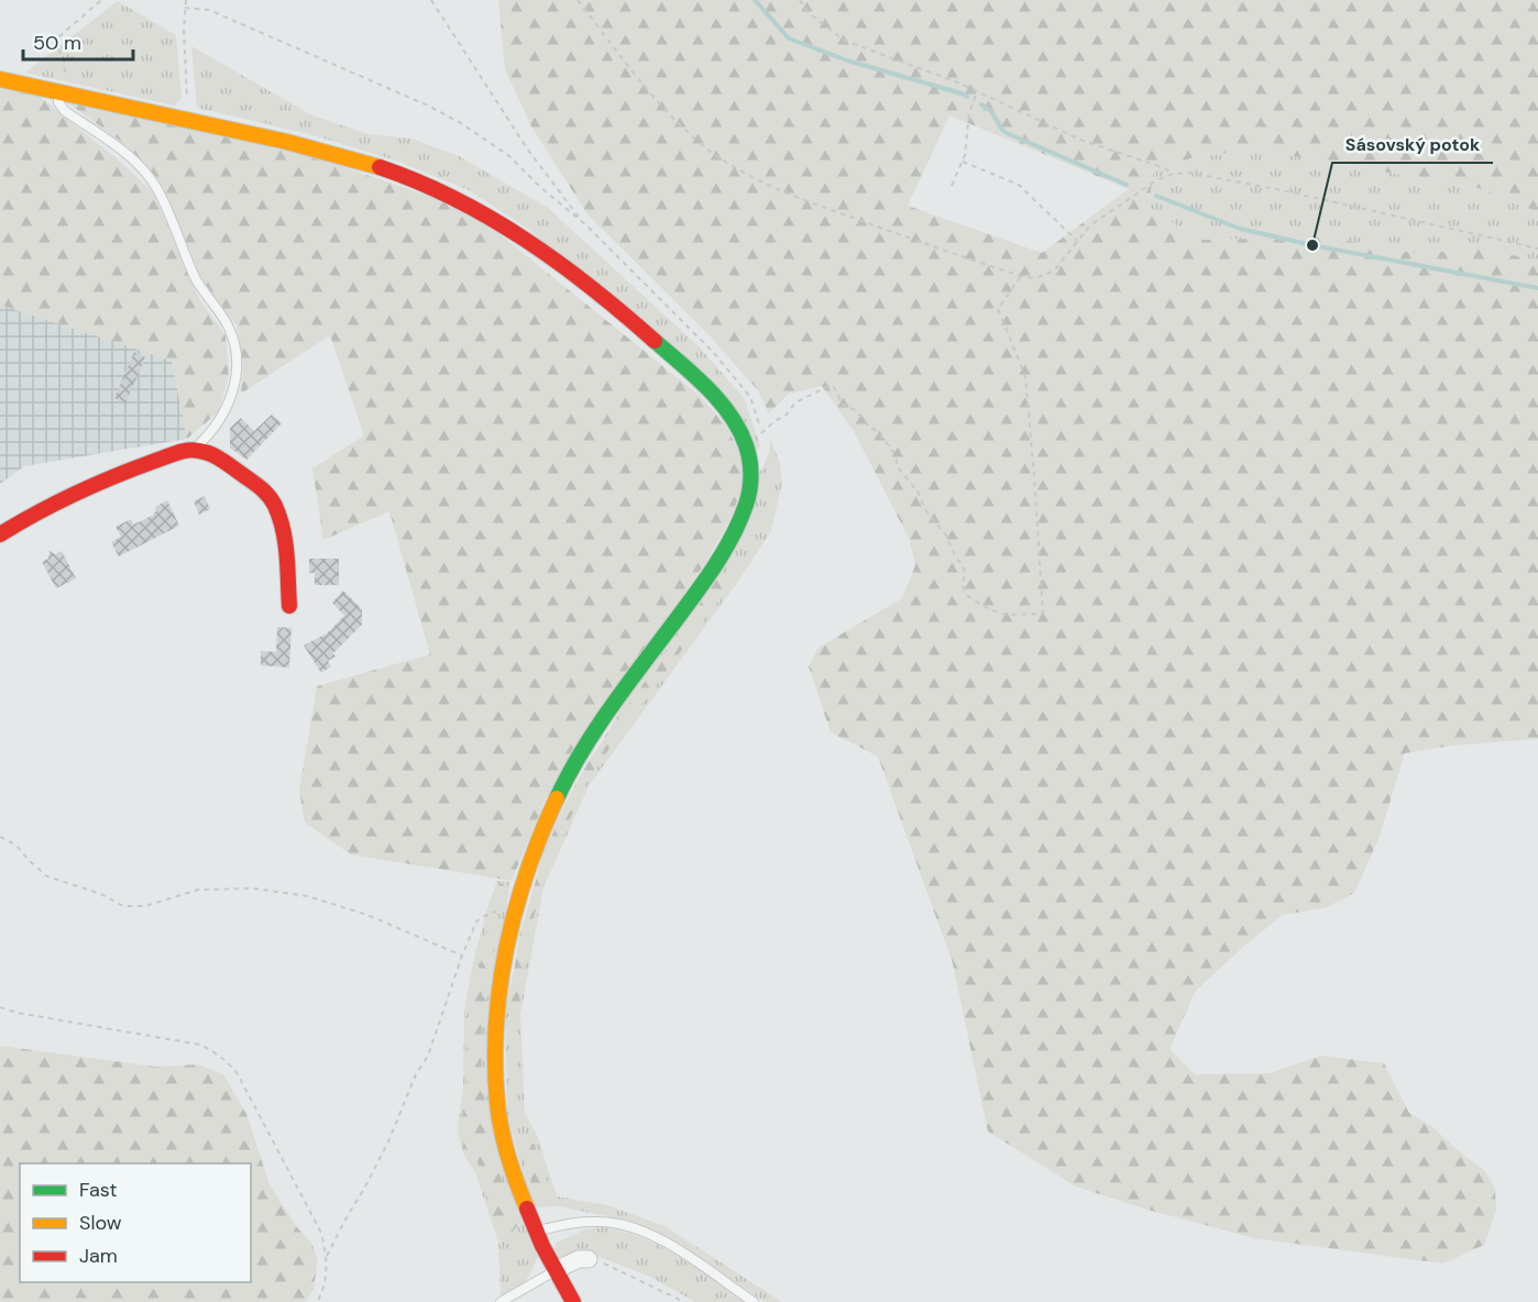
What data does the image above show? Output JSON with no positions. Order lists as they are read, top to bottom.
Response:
{
  "places": ["Sásovský potok"],
  "legend": ["Fast", "Slow", "Jam"],
  "scale_bar": "50 m"
}
